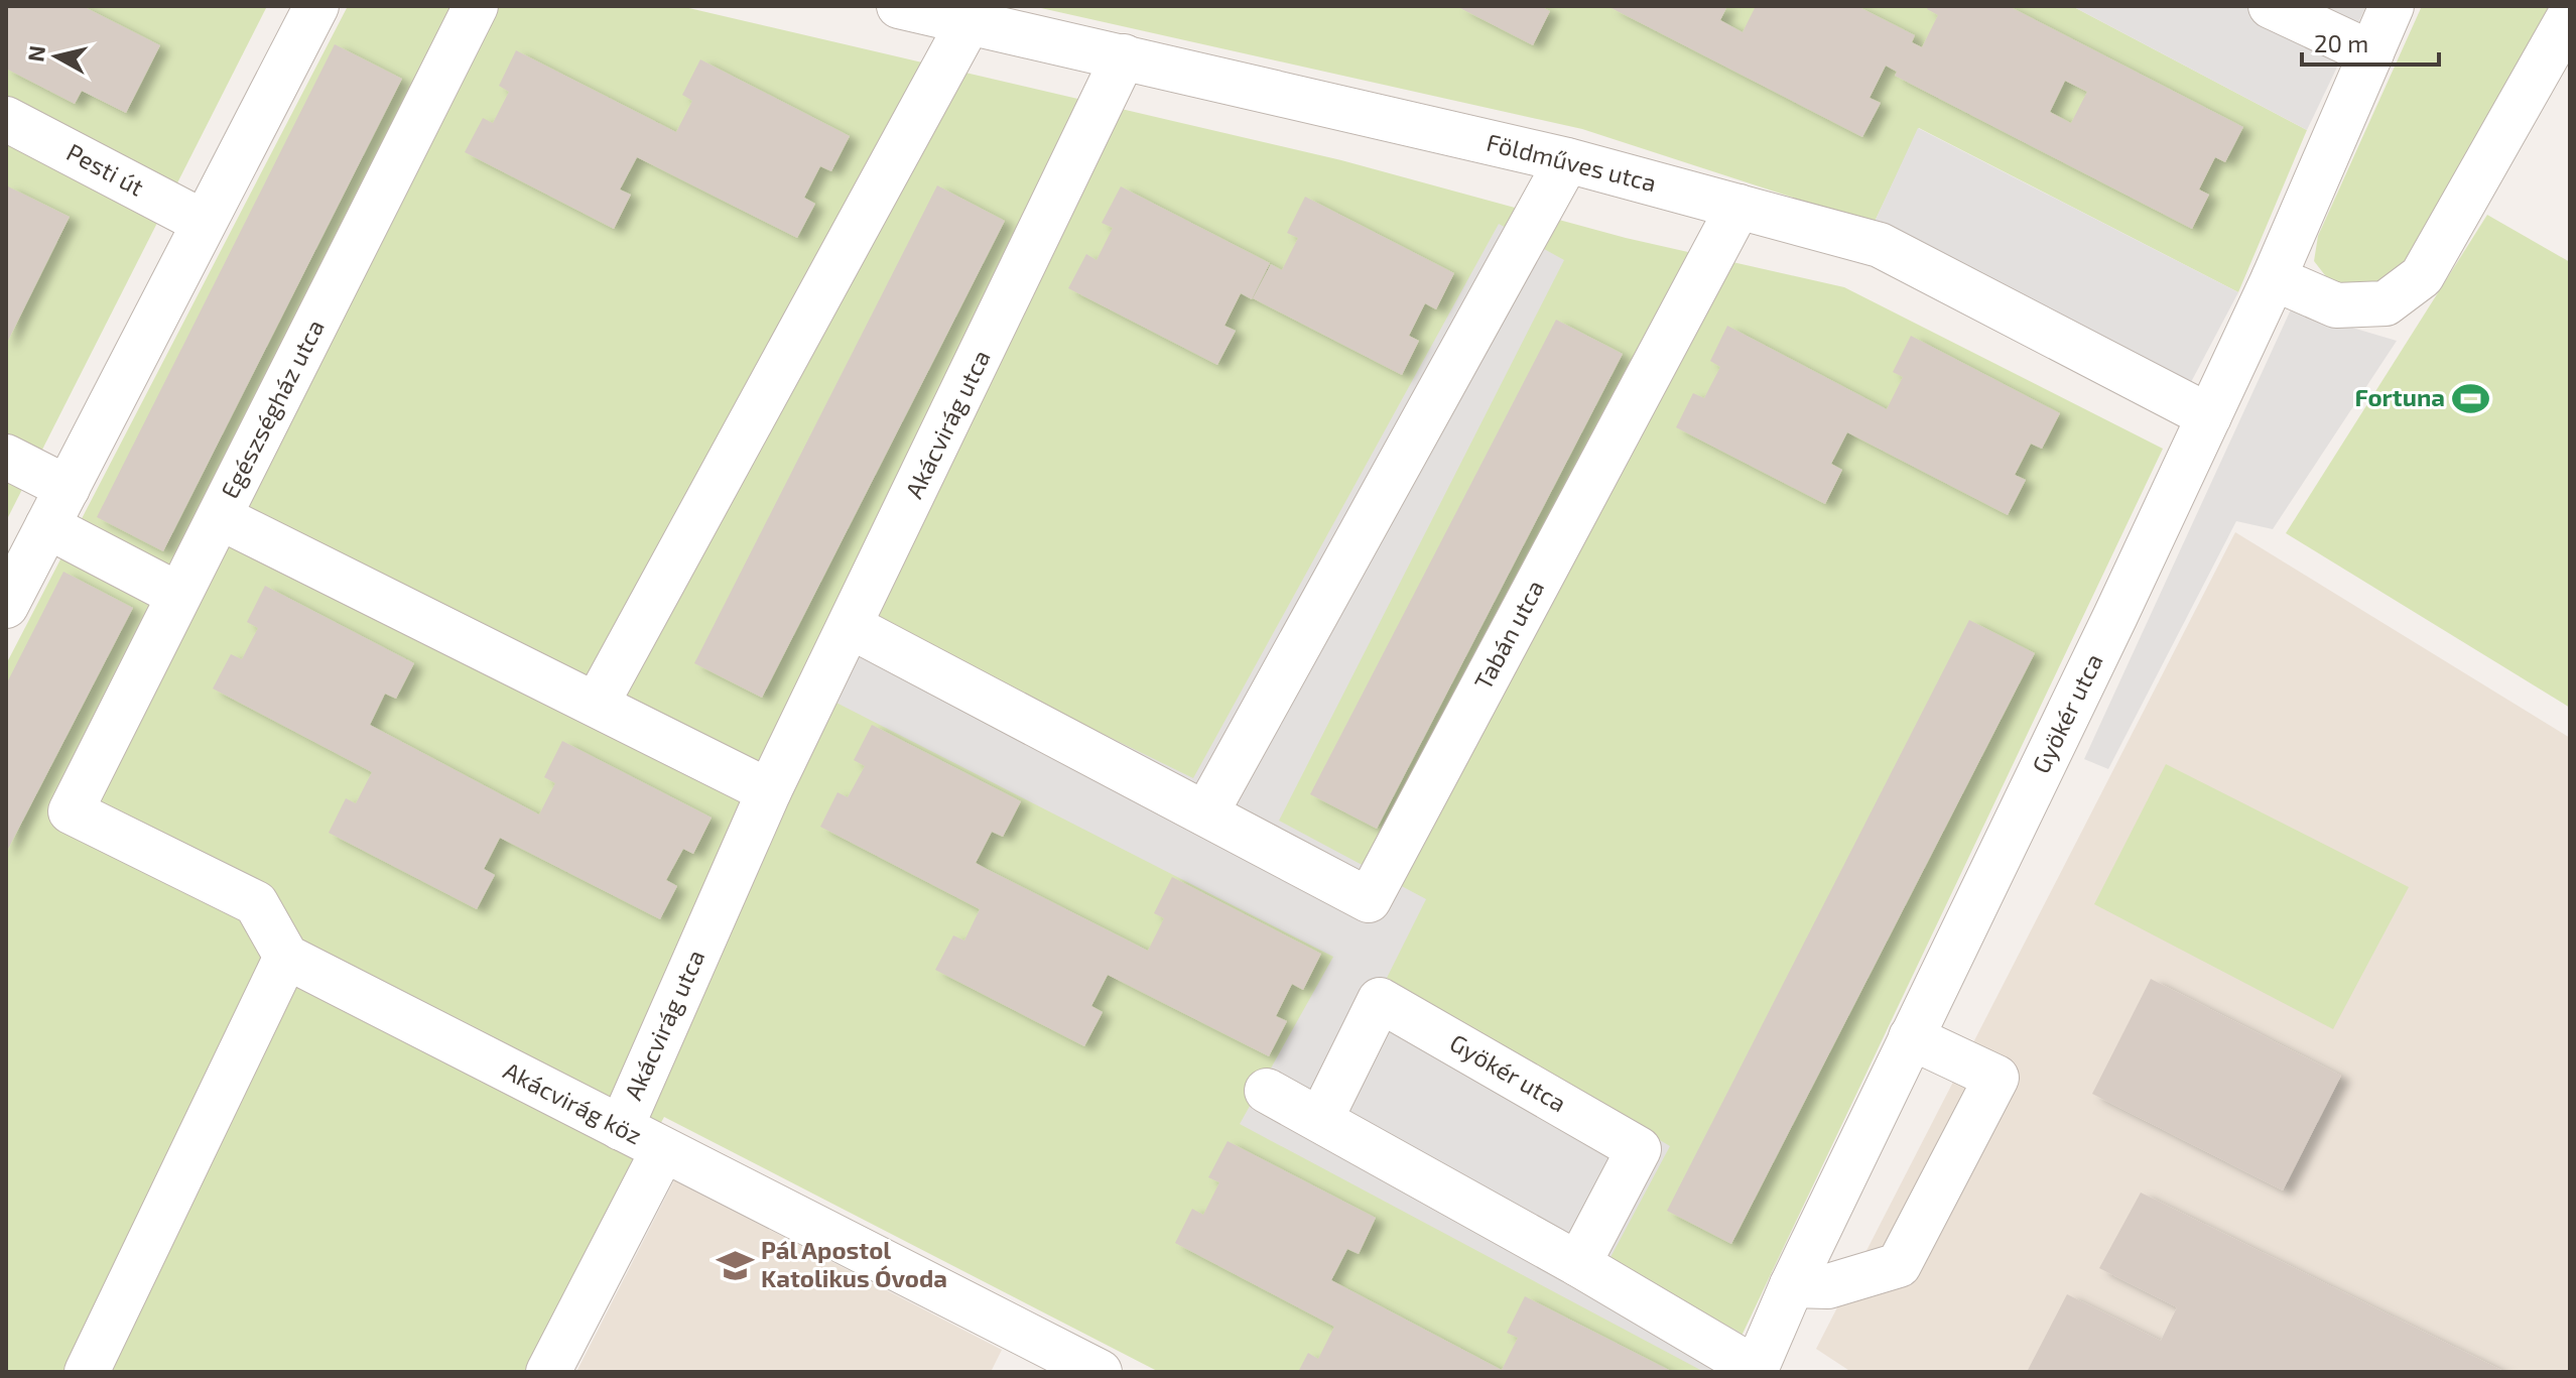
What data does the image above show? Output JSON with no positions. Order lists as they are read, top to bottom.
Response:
{
  "streets": {
    "street": [
      "Földműves utca",
      "Pesti út",
      "Egészségház utca",
      "Akácvirág utca",
      "Tabán utca",
      "Gyökér utca",
      "Akácvirág köz"
    ]
  },
  "crossings": [
    ["Földműves utca", "Akácvirág utca"],
    ["Földműves utca", "Tabán utca"],
    ["Földműves utca", "Gyökér utca"],
    ["Egészségház utca", "Akácvirág köz"],
    ["Akácvirág utca", "Tabán utca"],
    ["Akácvirág utca", "Akácvirág köz"]
  ],
  "places": {
    "sports": ["Fortuna"],
    "school or university": ["Pál Apostol Katolikus Óvoda"]
  },
  "scale_bar": "20 m",
  "north": "left"
}
